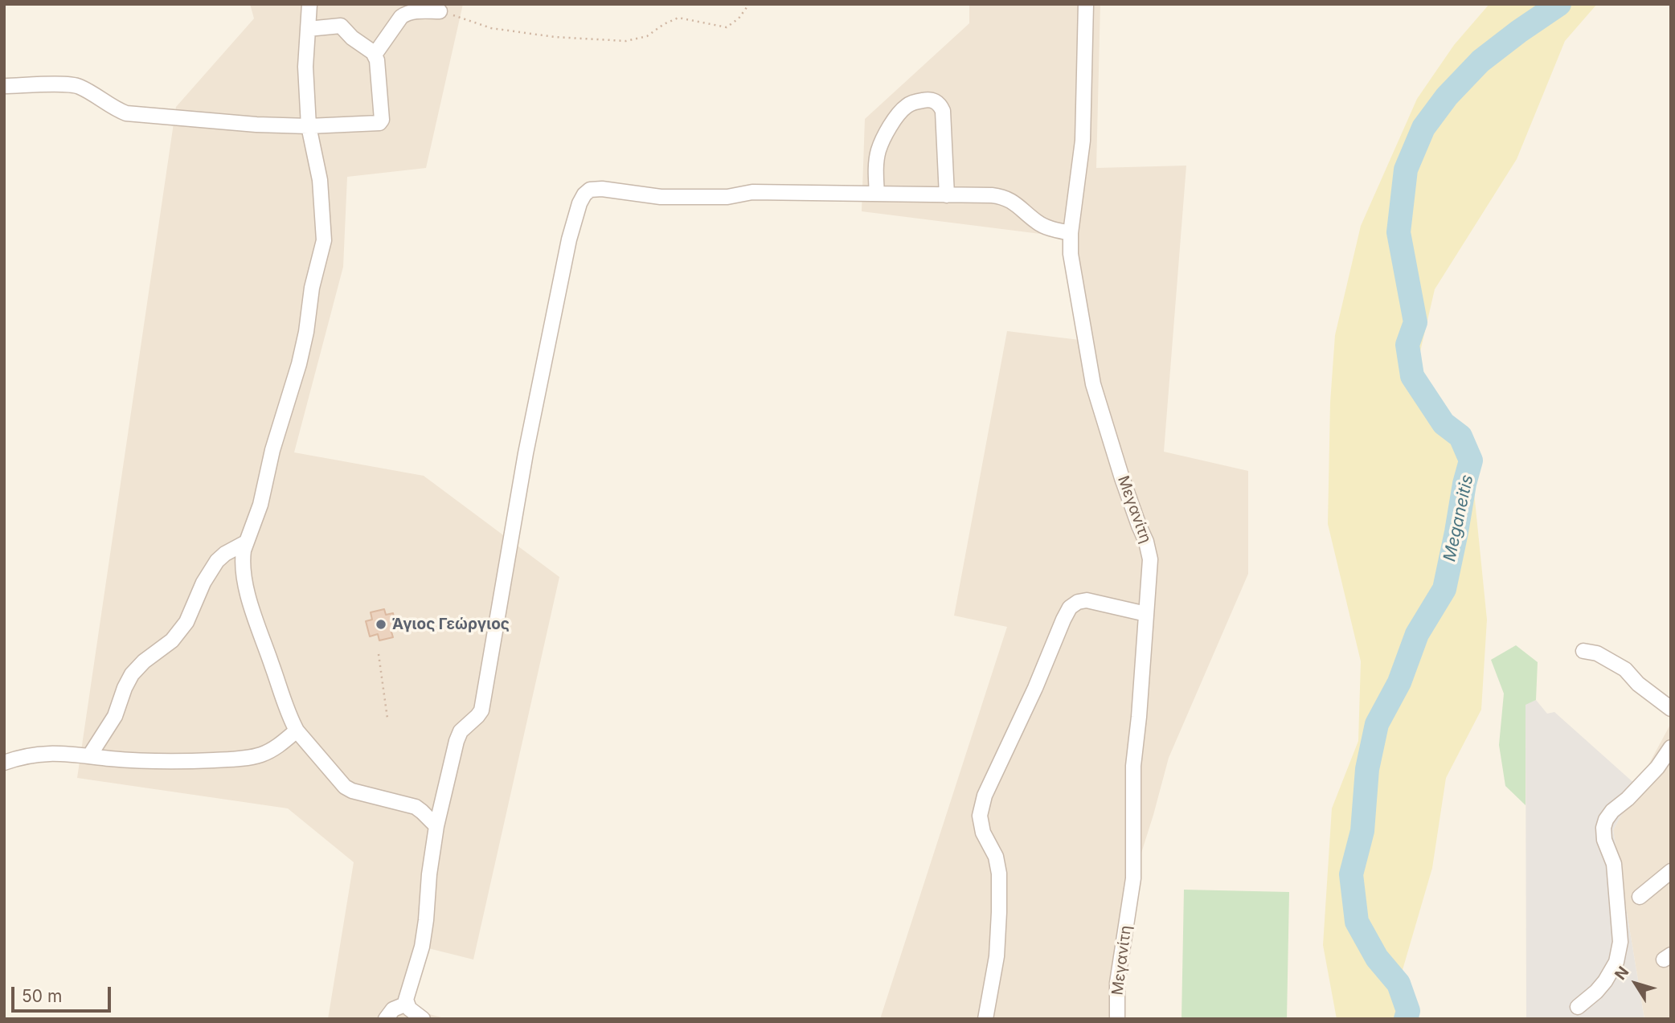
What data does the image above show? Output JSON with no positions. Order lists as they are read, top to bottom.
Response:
{
  "streets": {
    "street": ["Μεγανίτη"]
  },
  "water": ["Meganeitis"],
  "places": ["Άγιος Γεώργιος"],
  "scale_bar": "50 m",
  "north": "top left"
}
